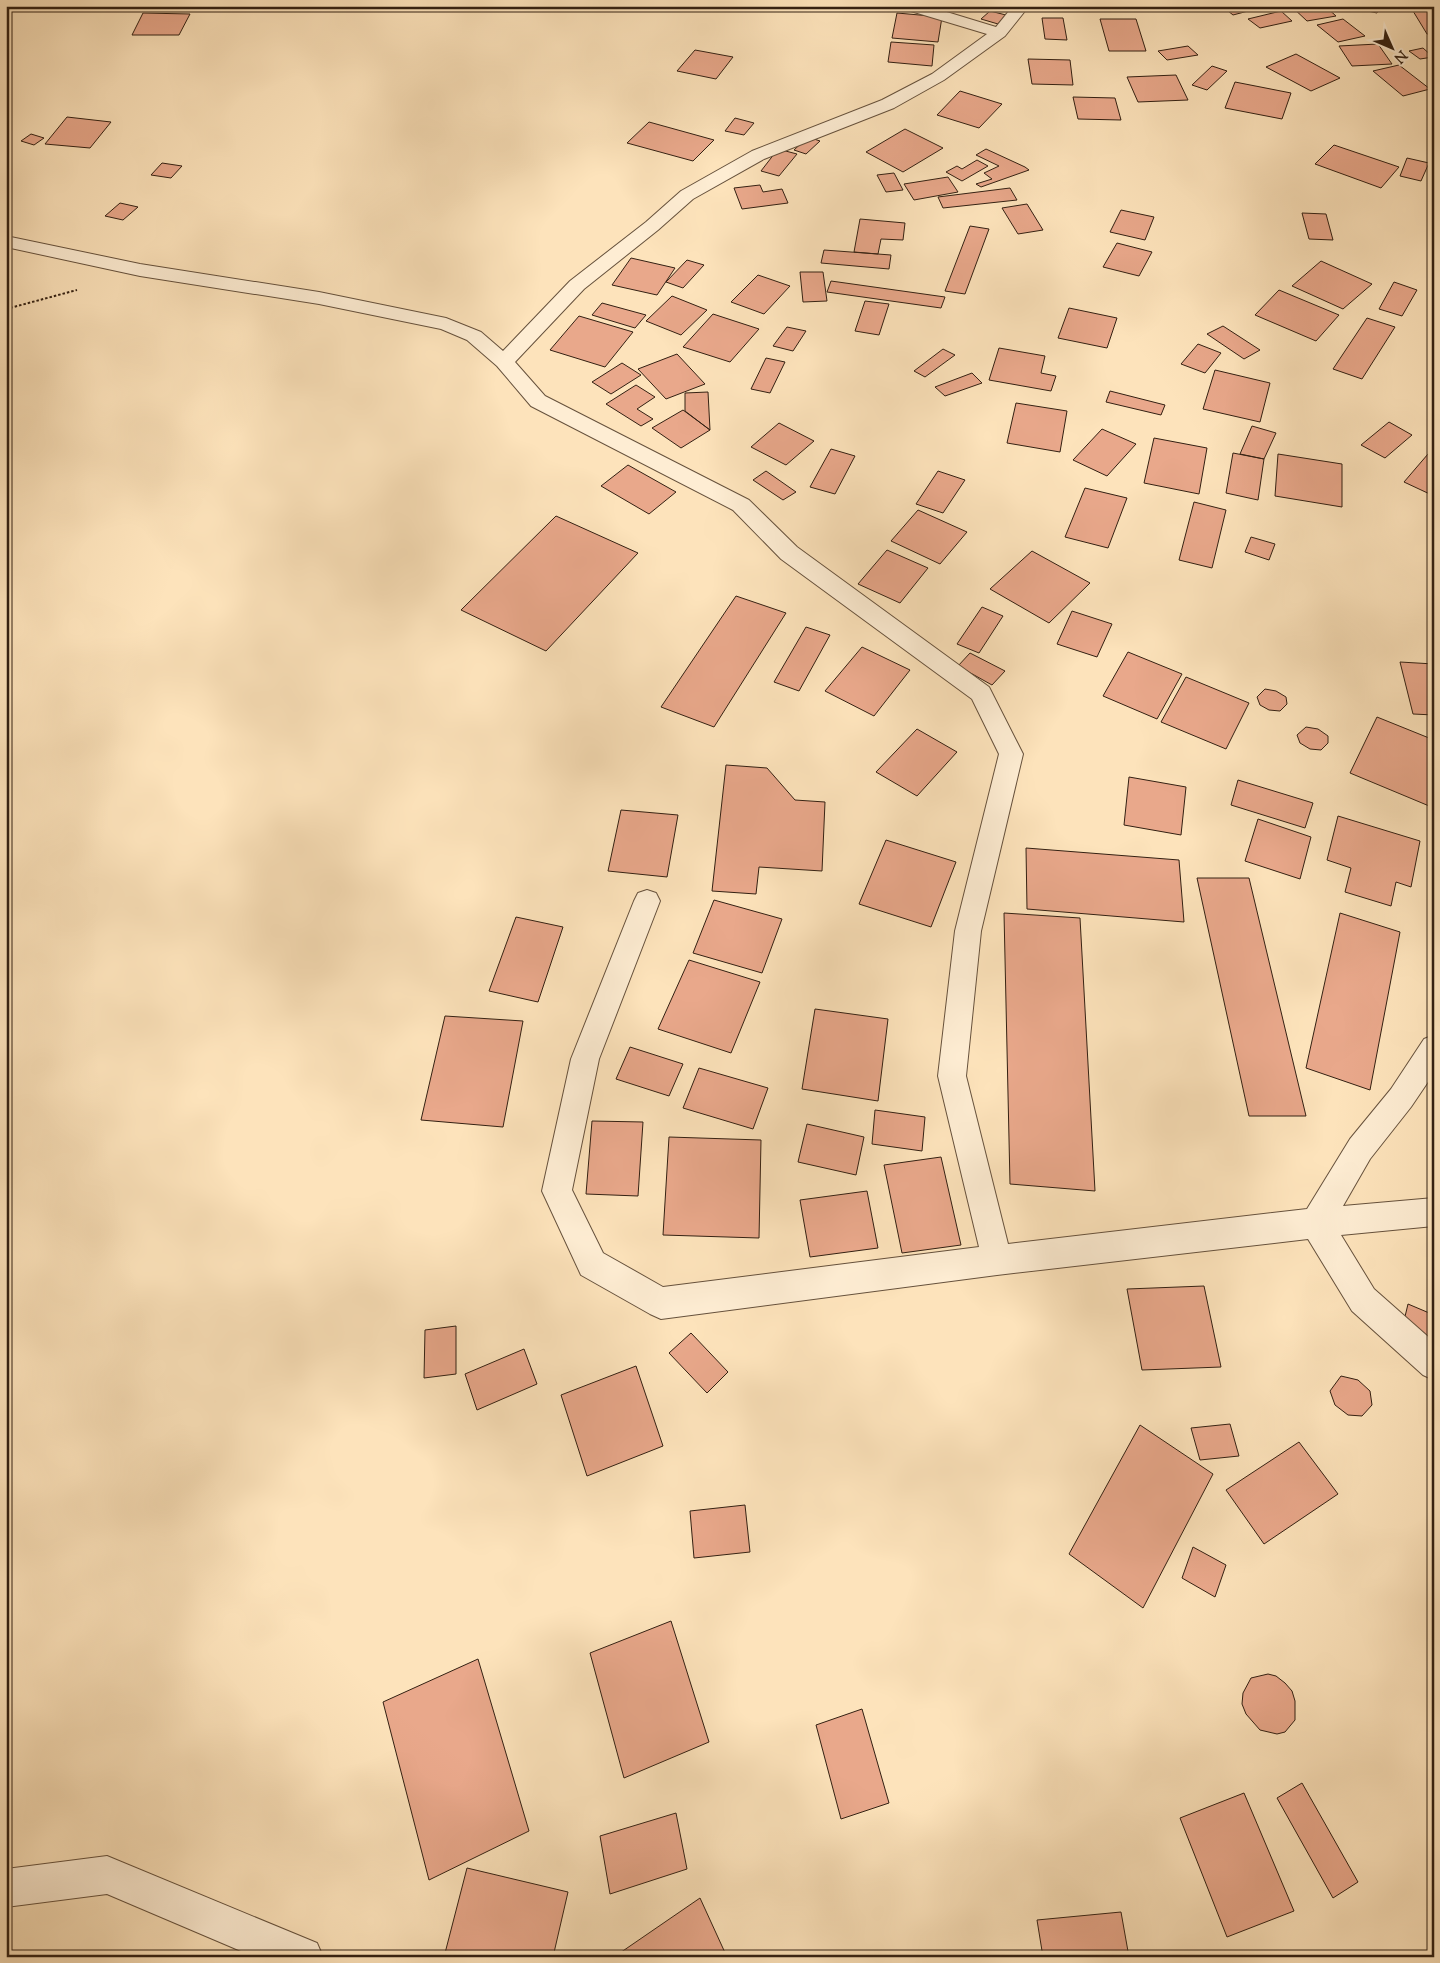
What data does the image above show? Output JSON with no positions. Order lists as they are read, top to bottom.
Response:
{
  "north": "bottom right"
}
